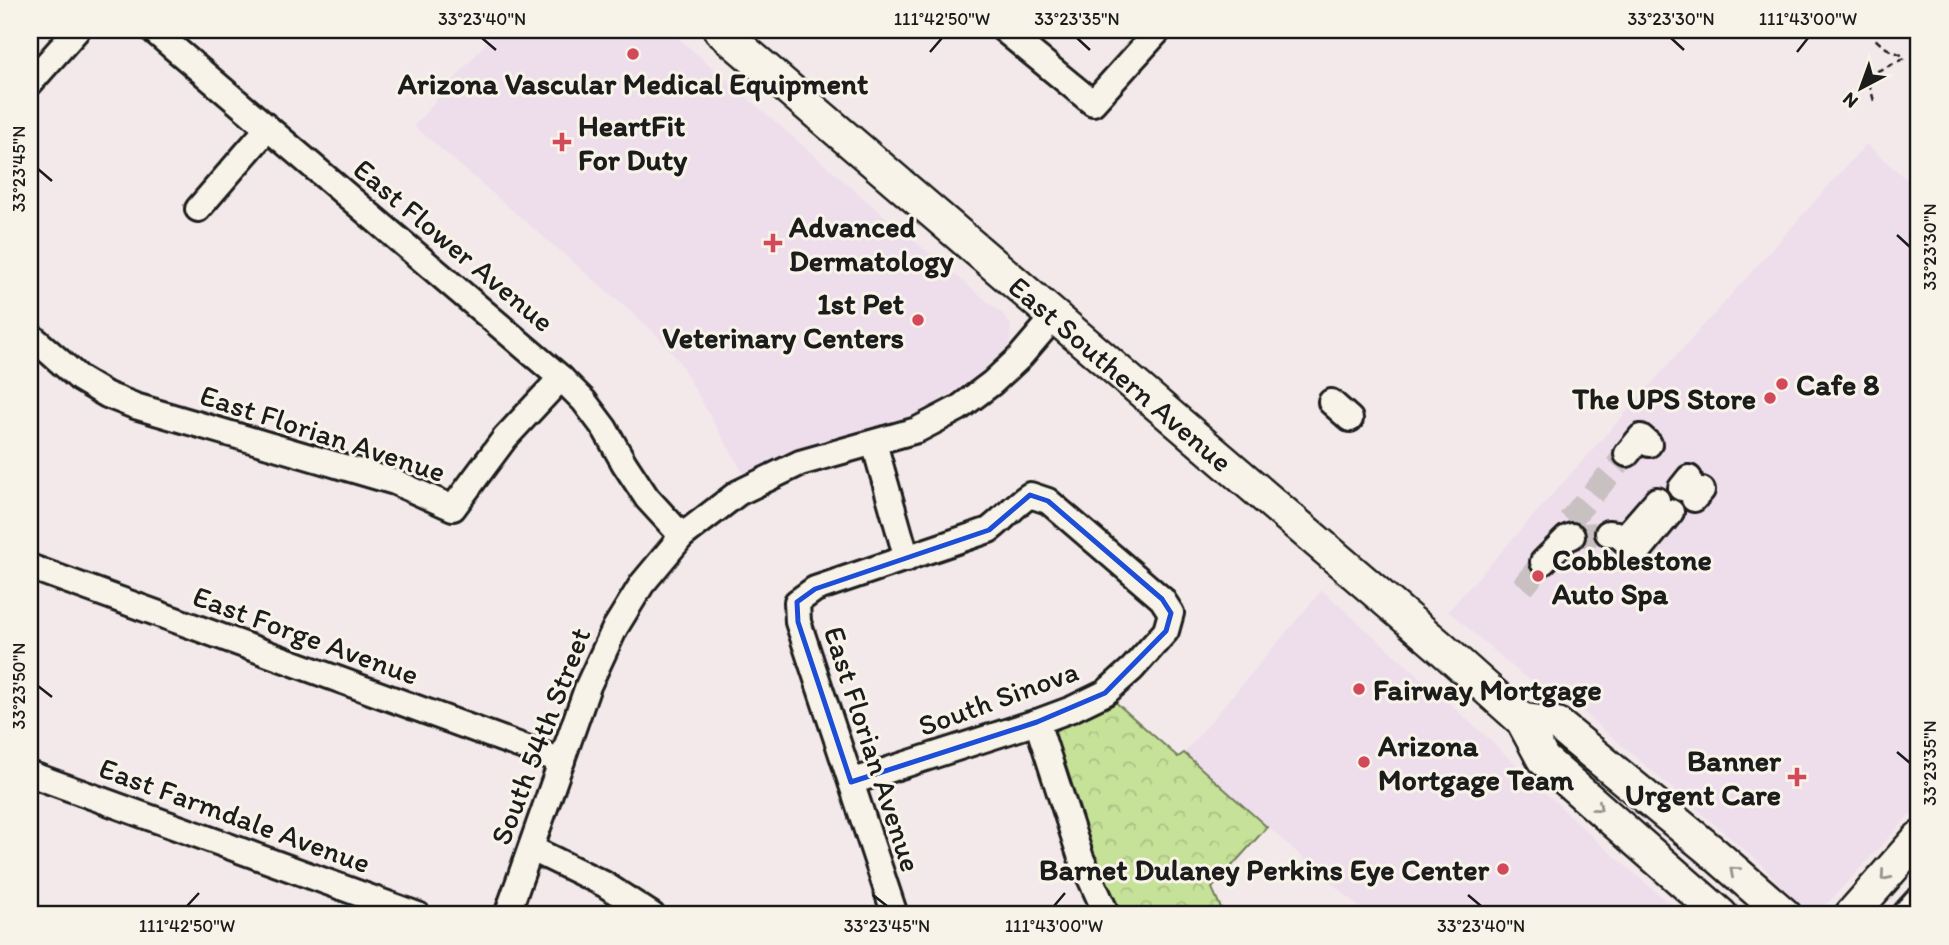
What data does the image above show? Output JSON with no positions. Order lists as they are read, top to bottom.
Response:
{
  "streets": {
    "main road": ["East Southern Avenue"],
    "street": [
      "East Flower Avenue",
      "East Florian Avenue",
      "East Forge Avenue",
      "South Sinova",
      "South 54th Street",
      "East Farmdale Avenue"
    ]
  },
  "crossings": [
    ["East Flower Avenue", "East Florian Avenue"],
    ["East Flower Avenue", "South 54th Street"],
    ["East Southern Avenue", "South 54th Street"],
    ["East Florian Avenue", "South Sinova"],
    ["East Forge Avenue", "South 54th Street"]
  ],
  "places": {
    "other": [
      "Arizona Vascular Medical Equipment",
      "1st Pet Veterinary Centers",
      "Cafe 8",
      "The UPS Store",
      "Cobblestone Auto Spa",
      "Fairway Mortgage",
      "Arizona Mortgage Team",
      "Barnet Dulaney Perkins Eye Center"
    ],
    "health": ["HeartFit For Duty", "Advanced Dermatology", "Banner Urgent Care"]
  },
  "north": "bottom left",
  "coordinates": [
    "33°23'40\"N",
    "111°42'50\"W",
    "33°23'35\"N",
    "33°23'30\"N",
    "111°43'00\"W",
    "33°23'45\"N",
    "33°23'50\"N"
  ]
}
